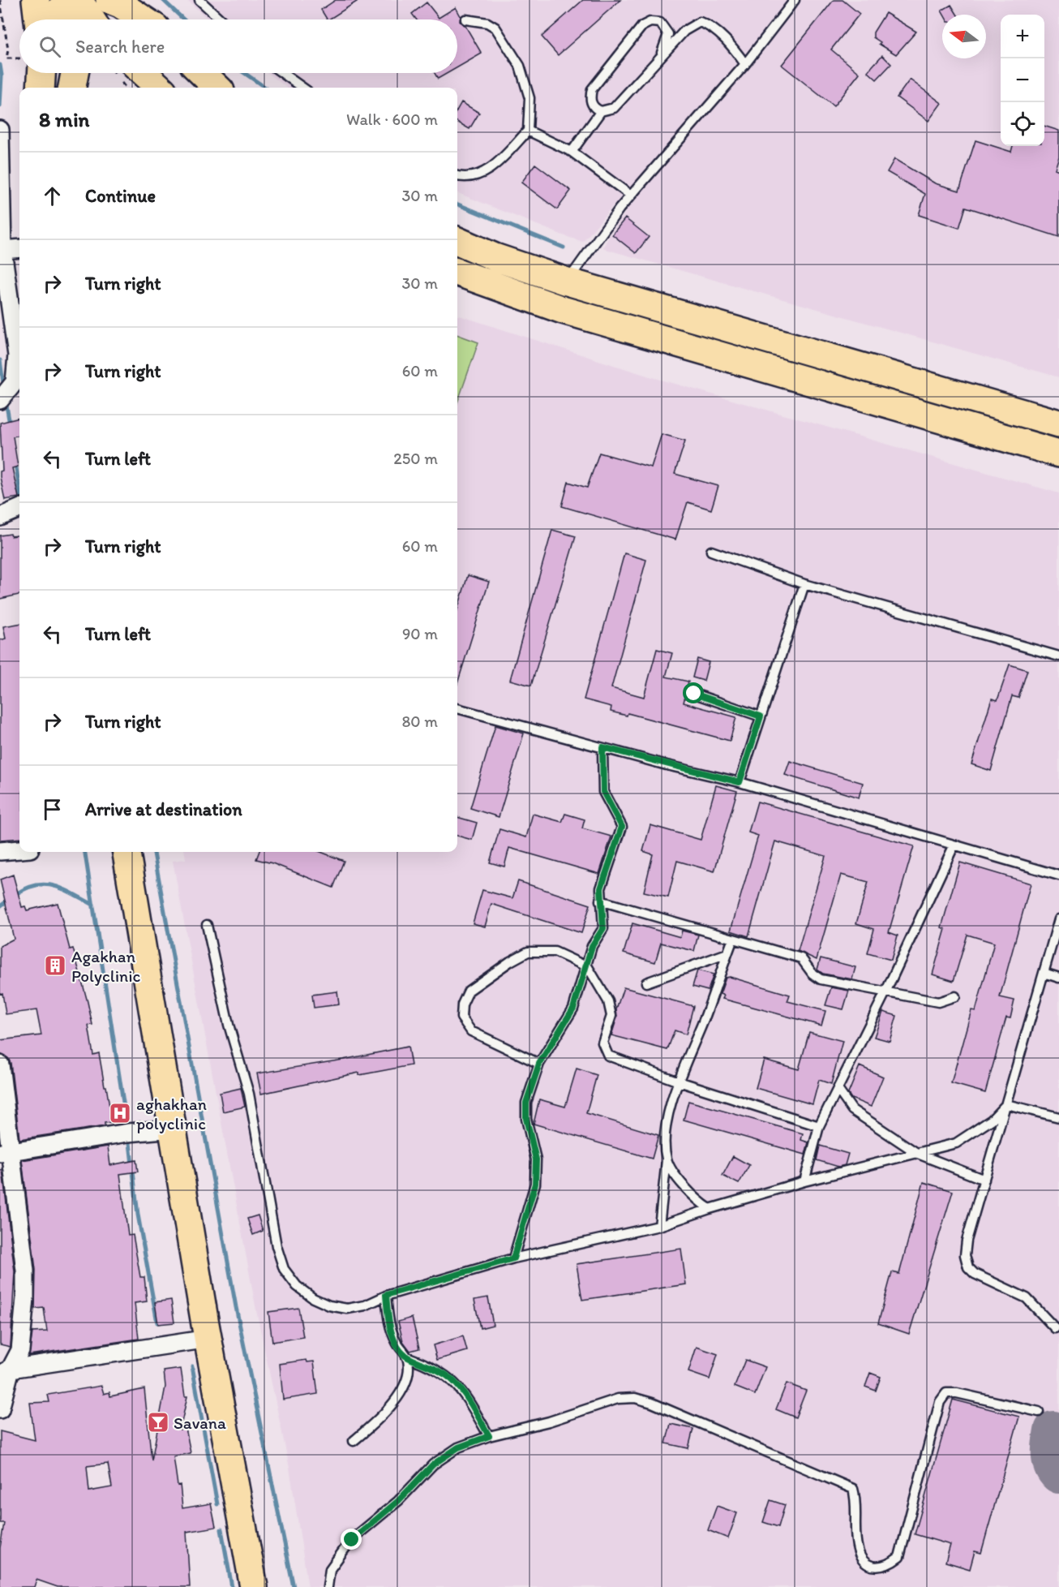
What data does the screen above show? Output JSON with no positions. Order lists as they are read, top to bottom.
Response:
{
  "places": {
    "building": ["Agakhan Polyclinic"],
    "hospital": ["aghakhan polyclinic"],
    "bar": ["Savana"]
  },
  "north": "left",
  "page": {
    "map_buttons": ["+", "−"],
    "search": "Search here",
    "heading": ["8 min", "Walk · 600 m"],
    "list": [
      ["Continue", "30 m"],
      ["Turn right", "30 m"],
      ["Turn right", "60 m"],
      ["Turn left", "250 m"],
      ["Turn right", "60 m"],
      ["Turn left", "90 m"],
      ["Turn right", "80 m"],
      "Arrive at destination"
    ]
  }
}
